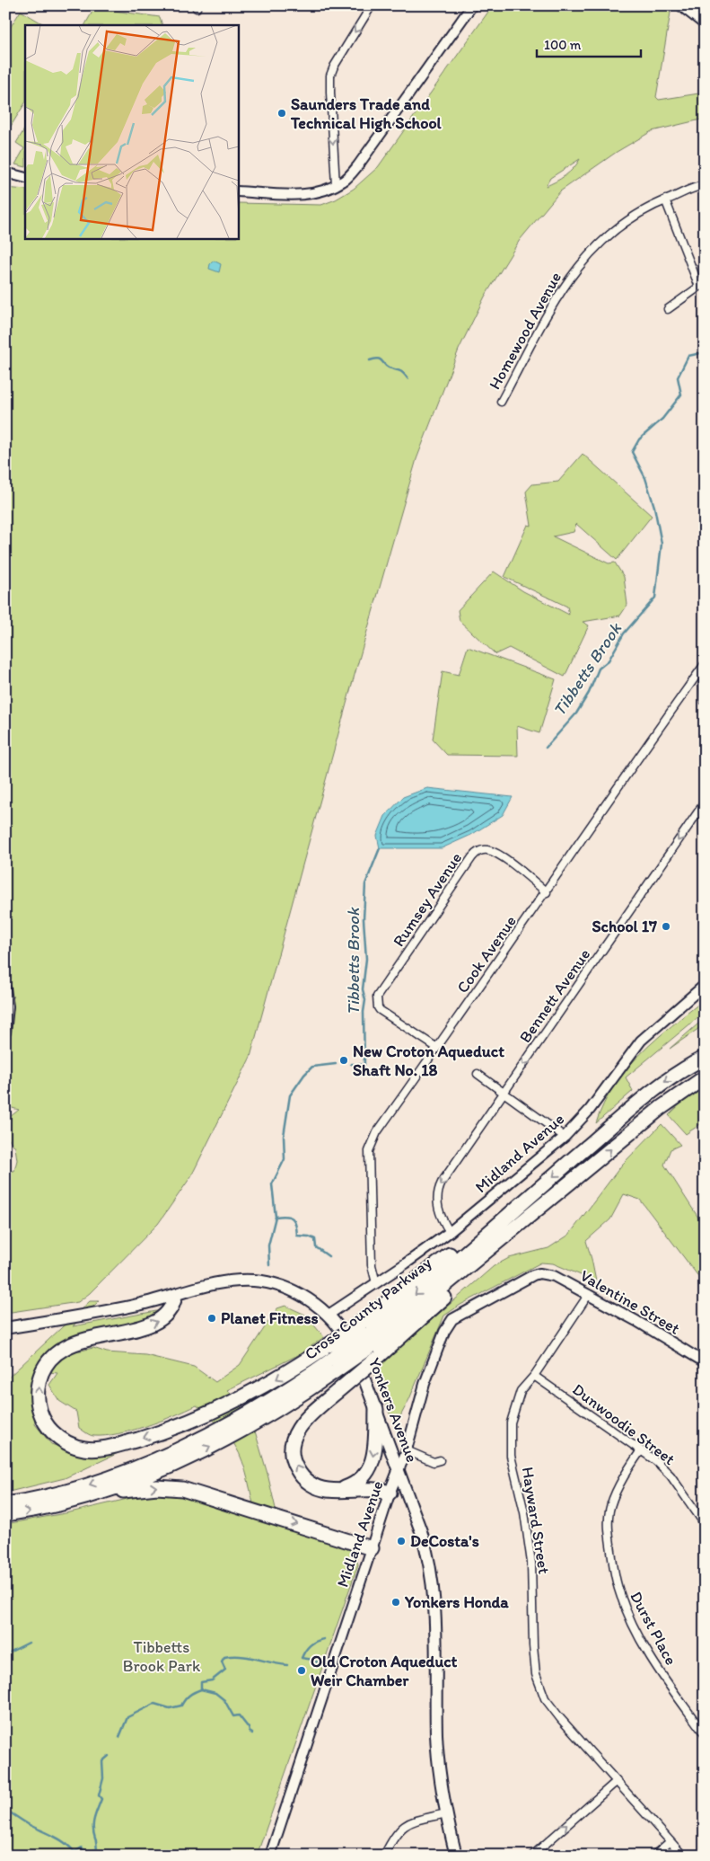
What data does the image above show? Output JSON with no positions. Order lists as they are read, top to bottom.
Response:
{
  "streets": {
    "highway": ["Cross County Parkway"],
    "main road": ["Midland Avenue", "Yonkers Avenue"],
    "street": [
      "Homewood Avenue",
      "Rumsey Avenue",
      "Cook Avenue",
      "Bennett Avenue",
      "Valentine Street",
      "Dunwoodie Street",
      "Hayward Street",
      "Durst Place"
    ]
  },
  "crossings": [
    ["Rumsey Avenue", "Cook Avenue"],
    ["Cook Avenue", "Midland Avenue"],
    ["Bennett Avenue", "Midland Avenue"],
    ["Midland Avenue", "Valentine Street"],
    ["Midland Avenue", "Yonkers Avenue"],
    ["Valentine Street", "Hayward Street"],
    ["Dunwoodie Street", "Hayward Street"],
    ["Dunwoodie Street", "Durst Place"]
  ],
  "one_way": ["Bennett Avenue"],
  "water": ["Tibbetts Brook"],
  "parks": ["Tibbetts Brook Park"],
  "places": [
    "Saunders Trade and Technical High School",
    "School 17",
    "New Croton Aqueduct Shaft No. 18",
    "Planet Fitness",
    "DeCosta's",
    "Yonkers Honda",
    "Old Croton Aqueduct Weir Chamber"
  ],
  "scale_bar": "100 m"
}
